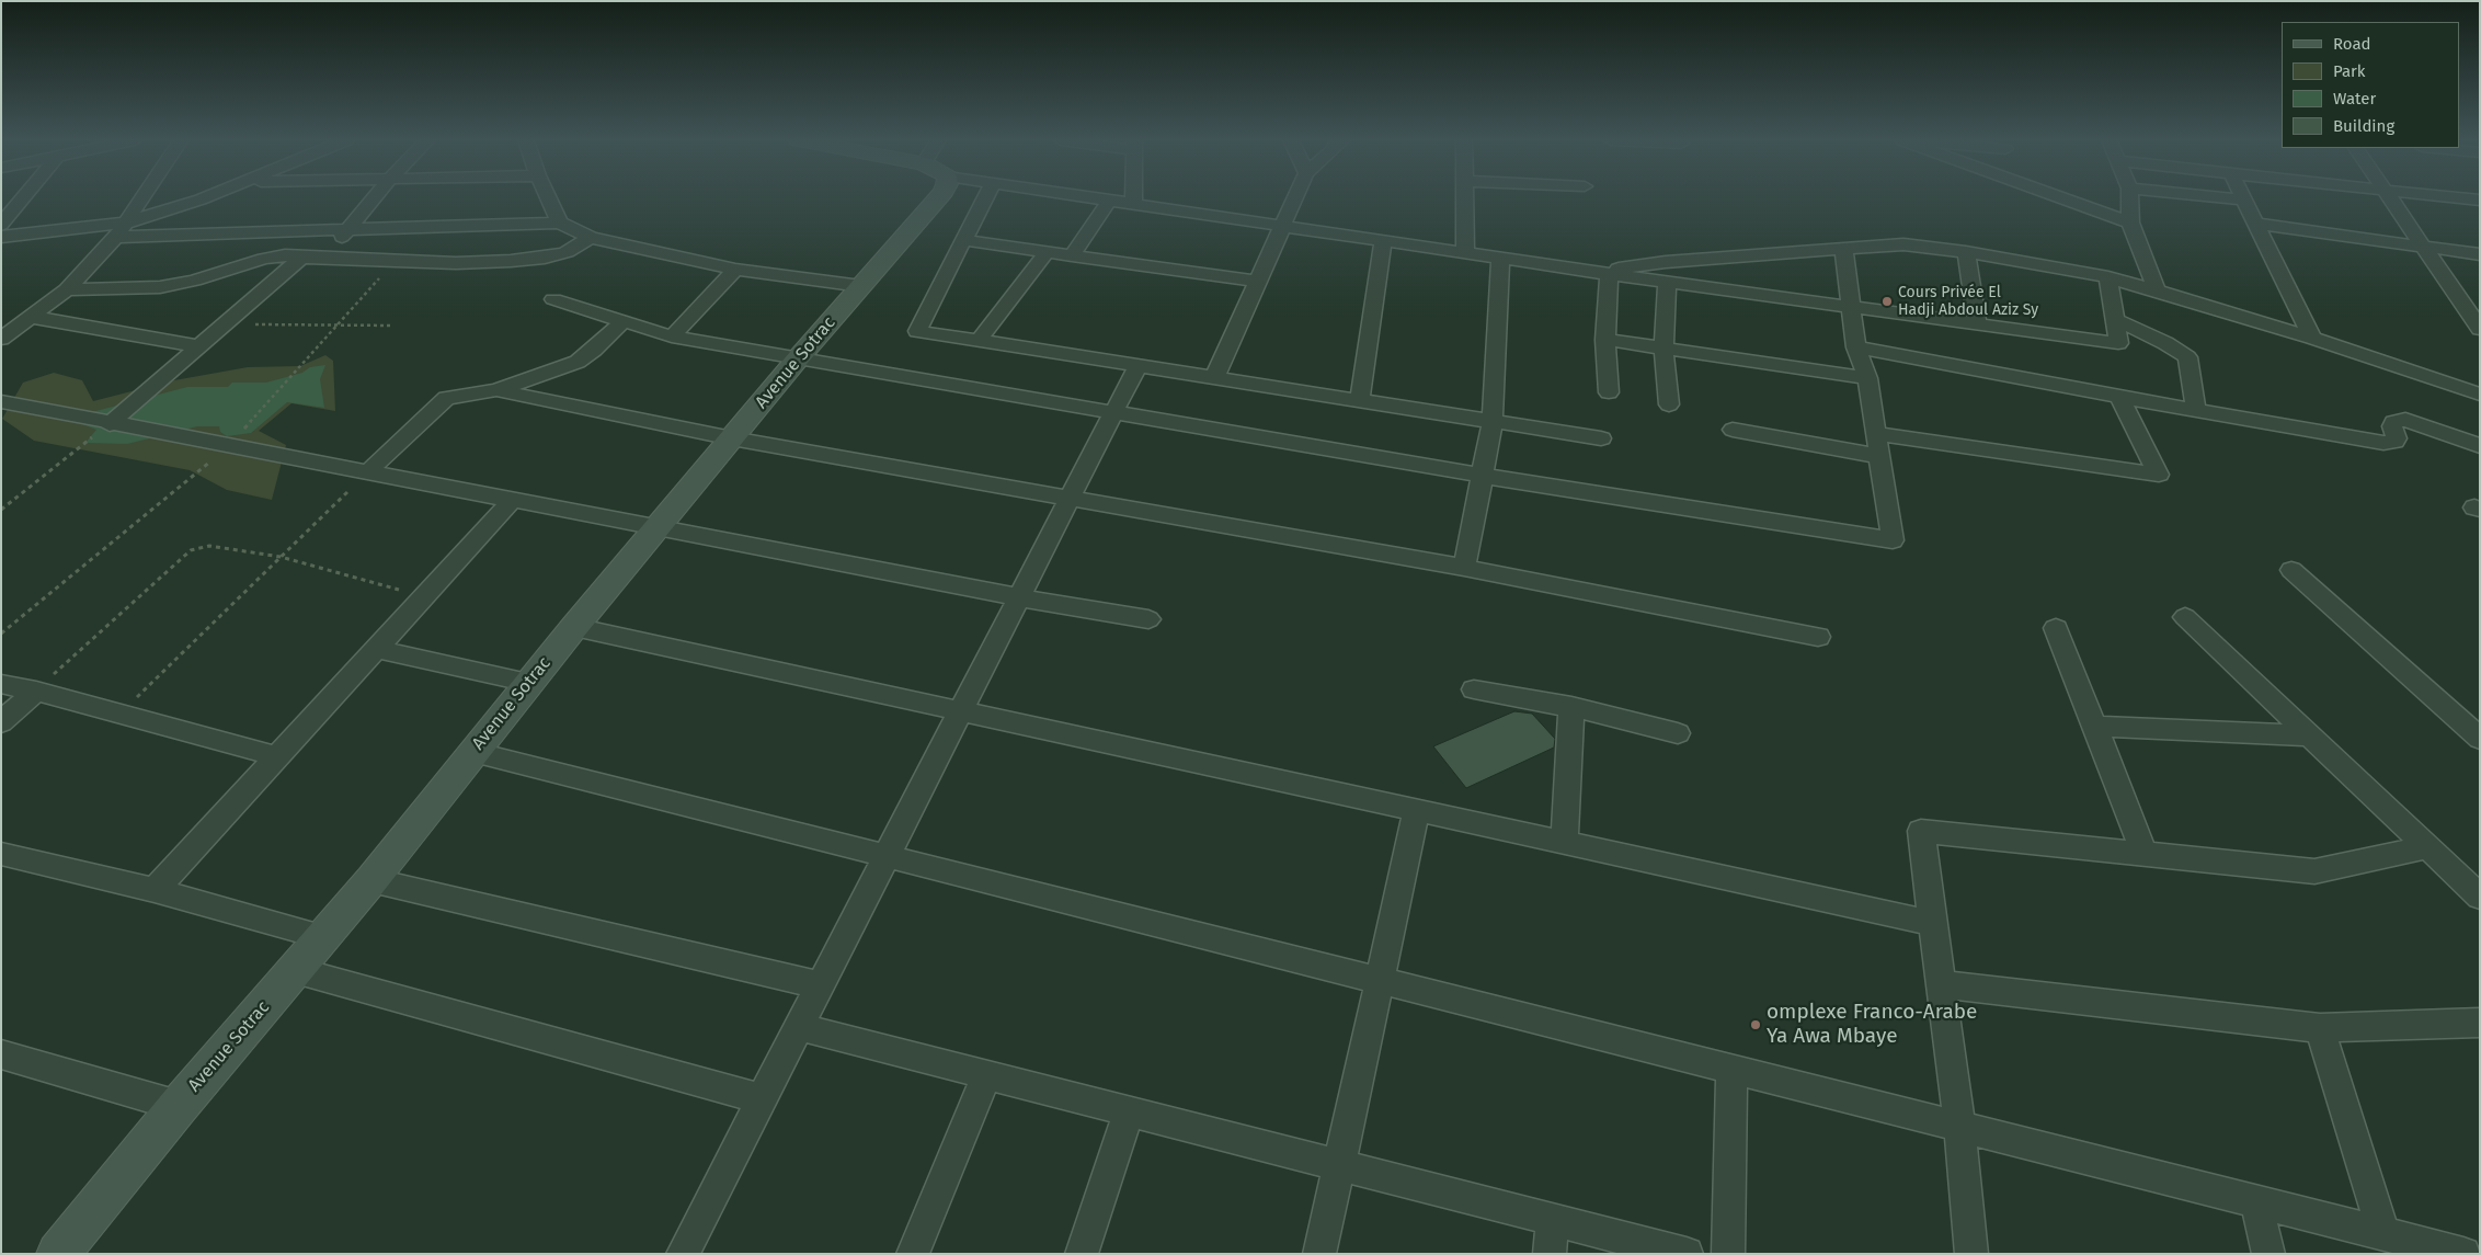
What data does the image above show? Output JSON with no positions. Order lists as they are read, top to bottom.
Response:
{
  "streets": {
    "street": ["Avenue Sotrac"]
  },
  "places": ["Cours Privée El Hadji Abdoul Aziz Sy", "omplexe Franco-Arabe Ya Awa Mbaye"],
  "legend": [
    "Road",
    "Park",
    "Water",
    "Building"
  ]
}
